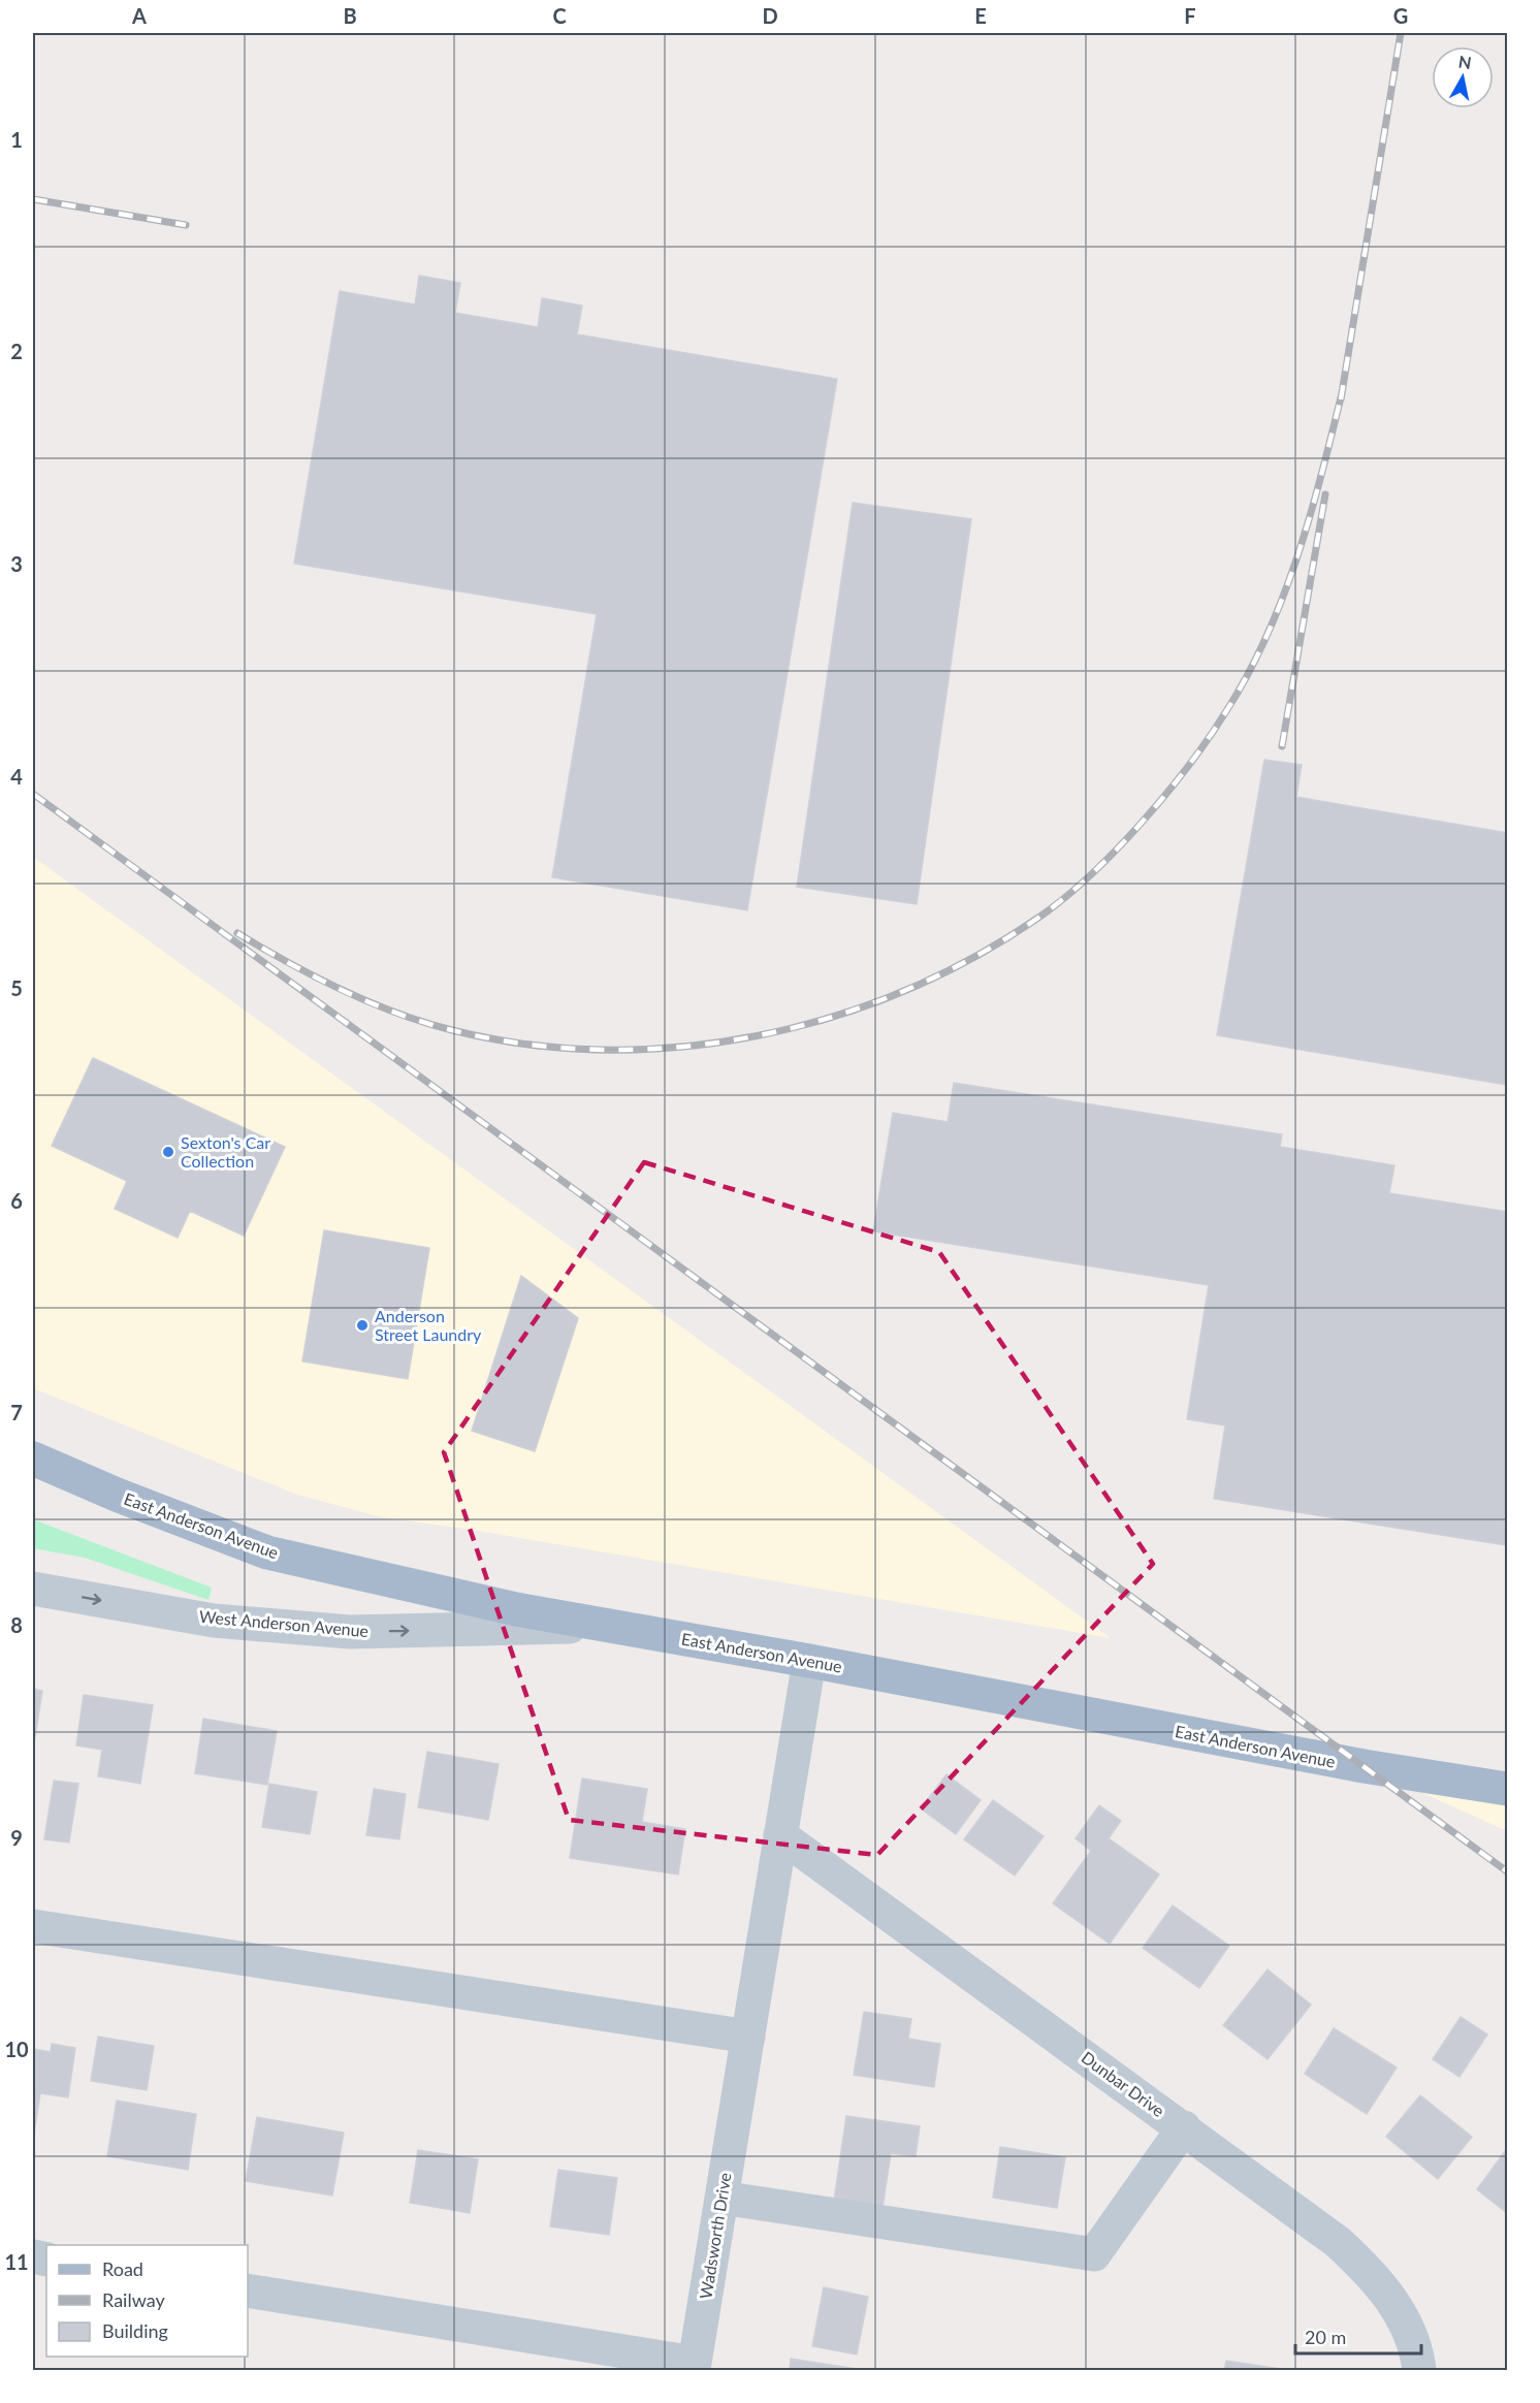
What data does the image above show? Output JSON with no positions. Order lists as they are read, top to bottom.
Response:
{
  "streets": {
    "main road": ["East Anderson Avenue"],
    "street": ["West Anderson Avenue", "Dunbar Drive", "Wadsworth Drive"]
  },
  "crossings": [
    ["East Anderson Avenue", "West Anderson Avenue"],
    ["East Anderson Avenue", "Wadsworth Drive"],
    ["Dunbar Drive", "Wadsworth Drive"]
  ],
  "one_way": ["West Anderson Avenue"],
  "places": ["Sexton's Car Collection", "Anderson Street Laundry"],
  "legend": ["Road", "Railway", "Building"],
  "scale_bar": "20 m",
  "north": "top",
  "grid": {
    "columns": [
      "A",
      "B",
      "C",
      "D",
      "E",
      "F",
      "G"
    ],
    "rows": [
      "1",
      "2",
      "3",
      "4",
      "5",
      "6",
      "7",
      "8",
      "9",
      "10",
      "11"
    ]
  }
}
